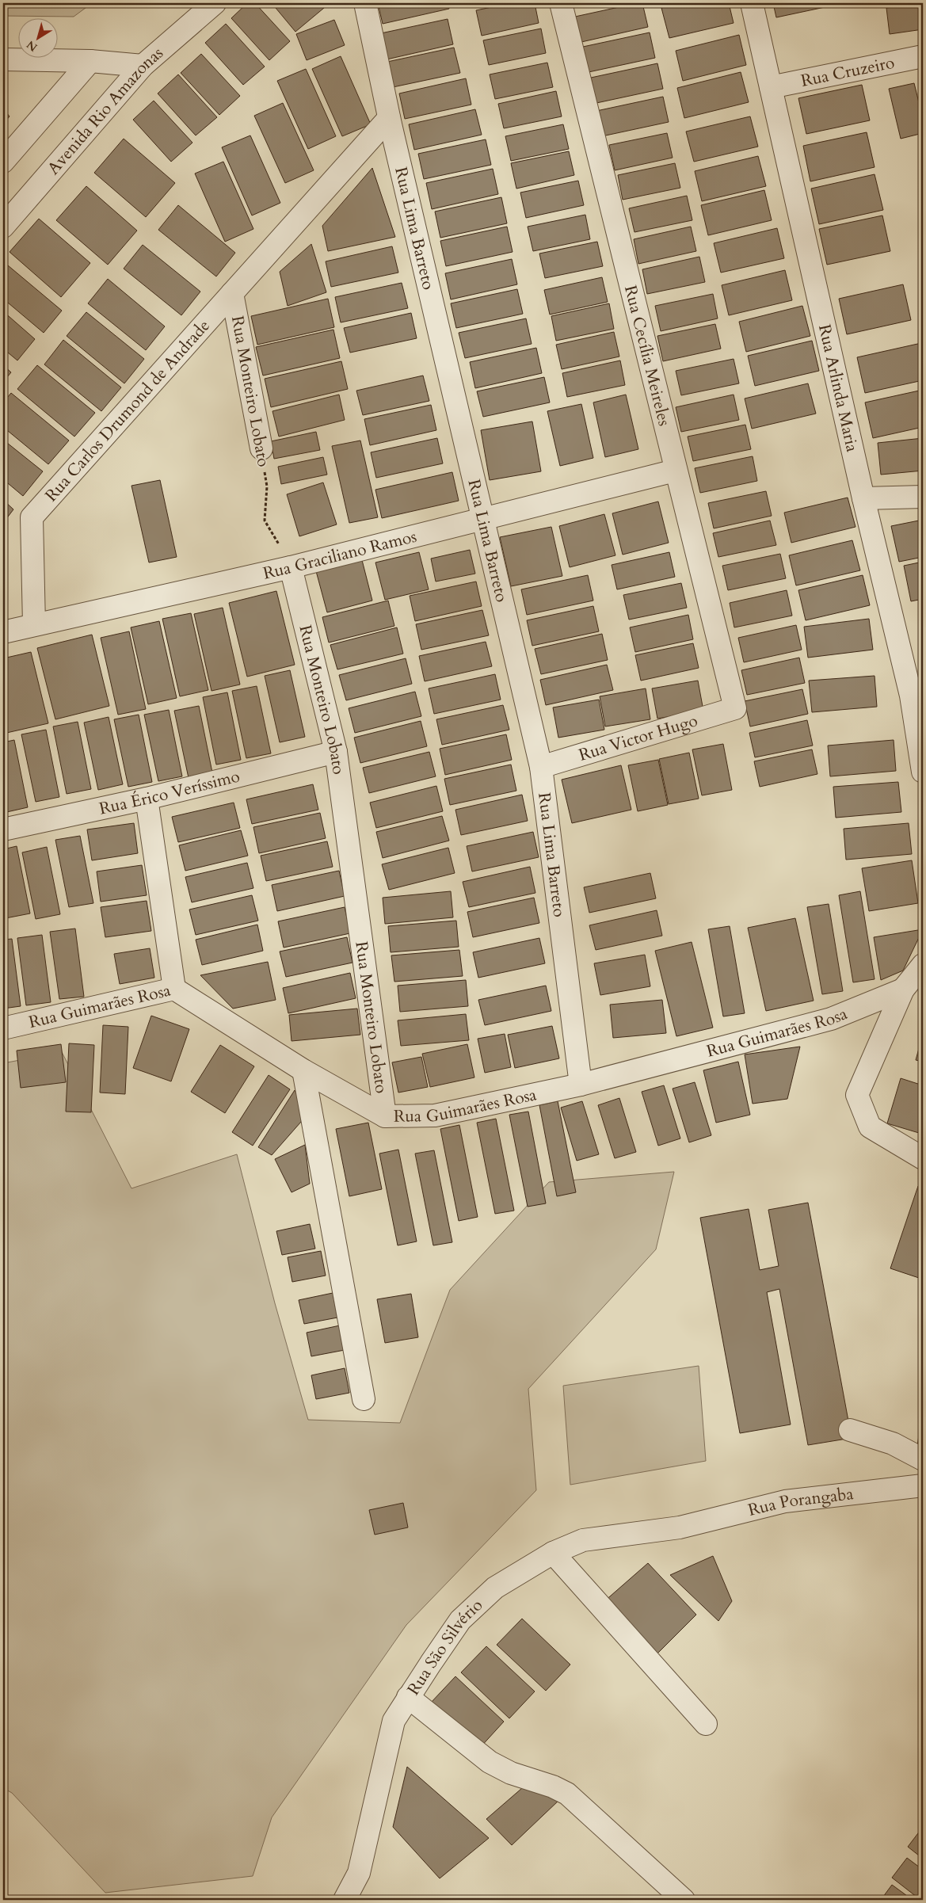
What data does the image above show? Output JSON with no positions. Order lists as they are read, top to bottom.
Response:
{
  "streets": {
    "street": [
      "Rua Cruzeiro",
      "Avenida Rio Amazonas",
      "Rua Lima Barreto",
      "Rua Cecília Meireles",
      "Rua Arlinda Maria",
      "Rua Monteiro Lobato",
      "Rua Carlos Drumond de Andrade",
      "Rua Graciliano Ramos",
      "Rua Victor Hugo",
      "Rua Érico Veríssimo",
      "Rua Guimarães Rosa",
      "Rua Porangaba",
      "Rua São Silvério"
    ]
  },
  "crossings": [
    ["Rua Cruzeiro", "Rua Arlinda Maria"],
    ["Rua Lima Barreto", "Rua Carlos Drumond de Andrade"],
    ["Rua Lima Barreto", "Rua Graciliano Ramos"],
    ["Rua Lima Barreto", "Rua Victor Hugo"],
    ["Rua Lima Barreto", "Rua Guimarães Rosa"],
    ["Rua Cecília Meireles", "Rua Graciliano Ramos"],
    ["Rua Cecília Meireles", "Rua Victor Hugo"],
    ["Rua Monteiro Lobato", "Rua Carlos Drumond de Andrade"],
    ["Rua Monteiro Lobato", "Rua Graciliano Ramos"],
    ["Rua Monteiro Lobato", "Rua Érico Veríssimo"],
    ["Rua Monteiro Lobato", "Rua Guimarães Rosa"],
    ["Rua Carlos Drumond de Andrade", "Rua Graciliano Ramos"],
    ["Rua Porangaba", "Rua São Silvério"]
  ],
  "north": "bottom left"
}
